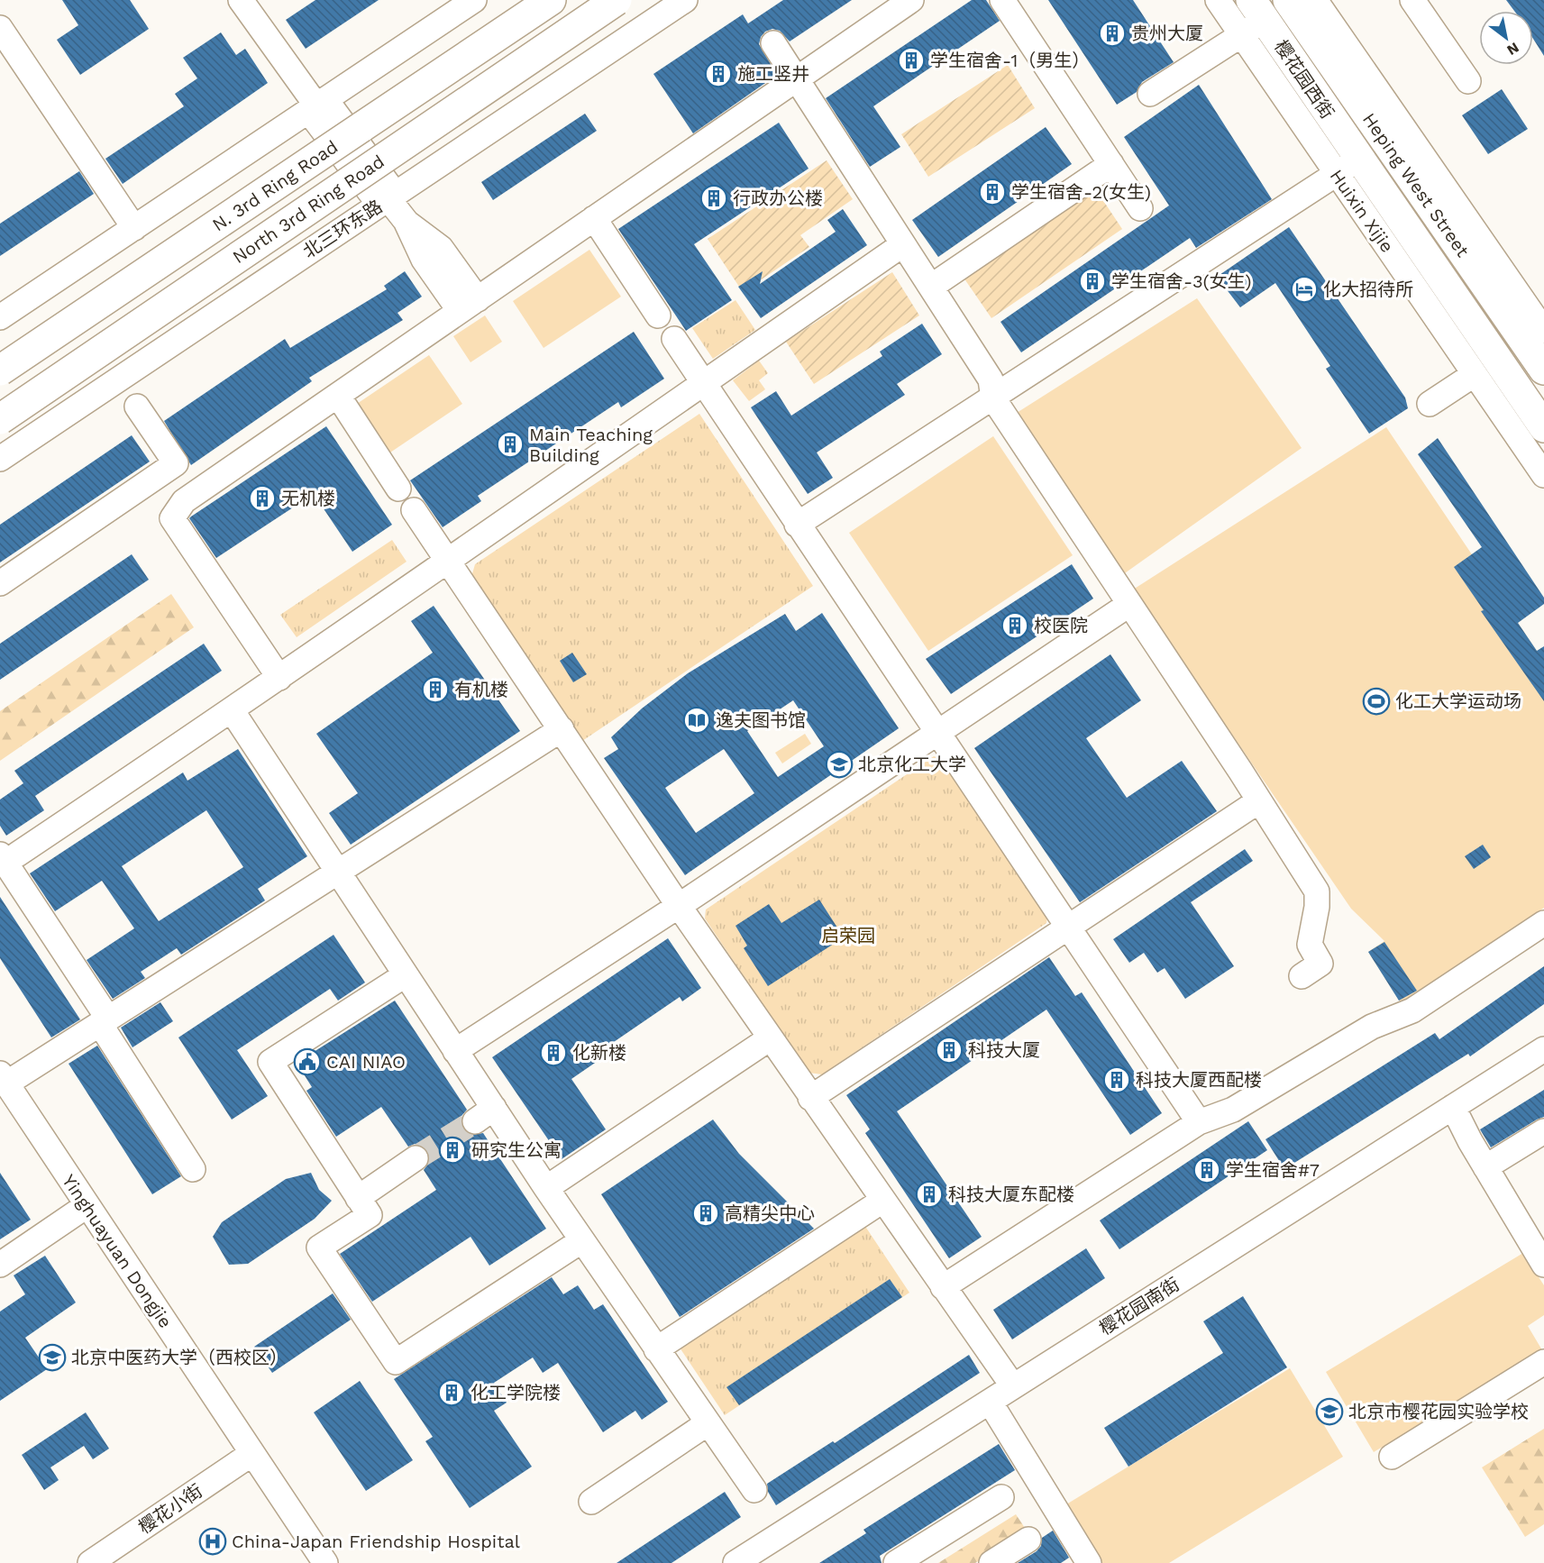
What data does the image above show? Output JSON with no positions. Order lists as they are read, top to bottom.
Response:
{
  "streets": {
    "main road": [
      "樱花园西街",
      "Heping West Street",
      "N. 3rd Ring Road",
      "North 3rd Ring Road"
    ],
    "street": [
      "Huixin Xijie",
      "北三环东路",
      "Yinghuayuan Dongjie",
      "樱花园南街",
      "樱花小街"
    ]
  },
  "crossings": [
    ["樱花园西街", "Heping West Street"],
    ["樱花园西街", "Huixin Xijie"],
    ["Heping West Street", "Huixin Xijie"],
    ["Yinghuayuan Dongjie", "樱花小街"]
  ],
  "parks": ["启荣园"],
  "places": {
    "building": [
      "贵州大厦",
      "学生宿舍-1（男生）",
      "施工竖井",
      "学生宿舍-2(女生)",
      "行政办公楼",
      "学生宿舍-3(女生)",
      "Main Teaching Building",
      "无机楼",
      "校医院",
      "有机楼",
      "科技大厦",
      "化新楼",
      "科技大厦西配楼",
      "研究生公寓",
      "学生宿舍#7",
      "科技大厦东配楼",
      "高精尖中心",
      "化工学院楼"
    ],
    "hotel": ["化大招待所"],
    "sports": ["化工大学运动场"],
    "library": ["逸夫图书馆"],
    "school or university": ["北京化工大学", "北京中医药大学（西校区）", "北京市樱花园实验学校"],
    "public building": ["CAI NIAO"],
    "hospital": ["China-Japan Friendship Hospital"]
  },
  "north": "bottom right"
}
